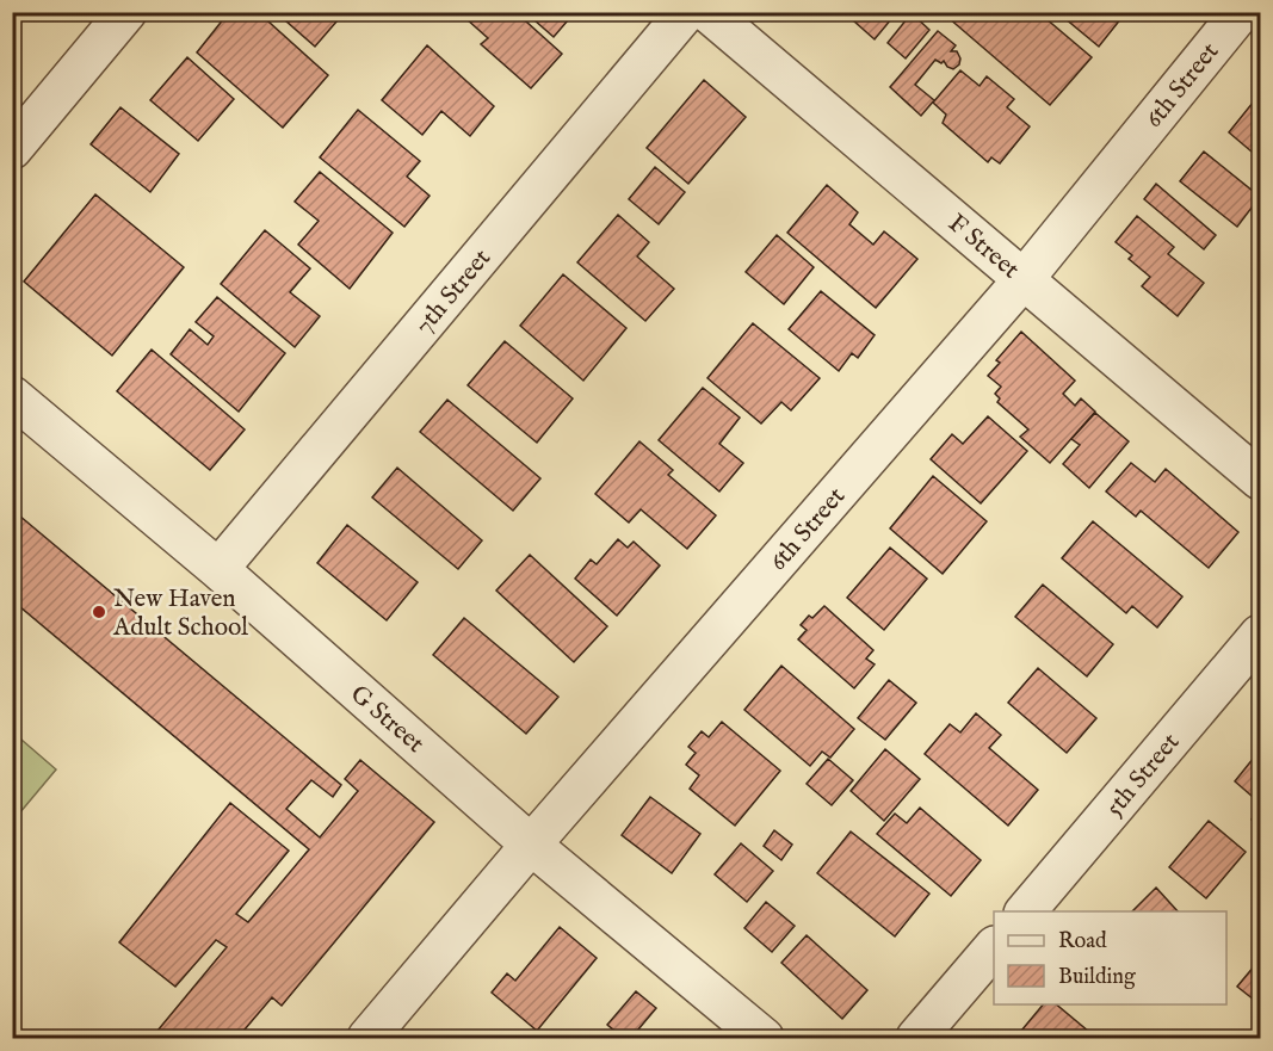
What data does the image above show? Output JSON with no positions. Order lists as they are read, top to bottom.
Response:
{
  "streets": {
    "street": [
      "6th Street",
      "F Street",
      "7th Street",
      "G Street",
      "5th Street"
    ]
  },
  "crossings": [
    ["6th Street", "F Street"],
    ["6th Street", "G Street"],
    ["7th Street", "G Street"]
  ],
  "places": ["New Haven Adult School"],
  "legend": ["Road", "Building"]
}
